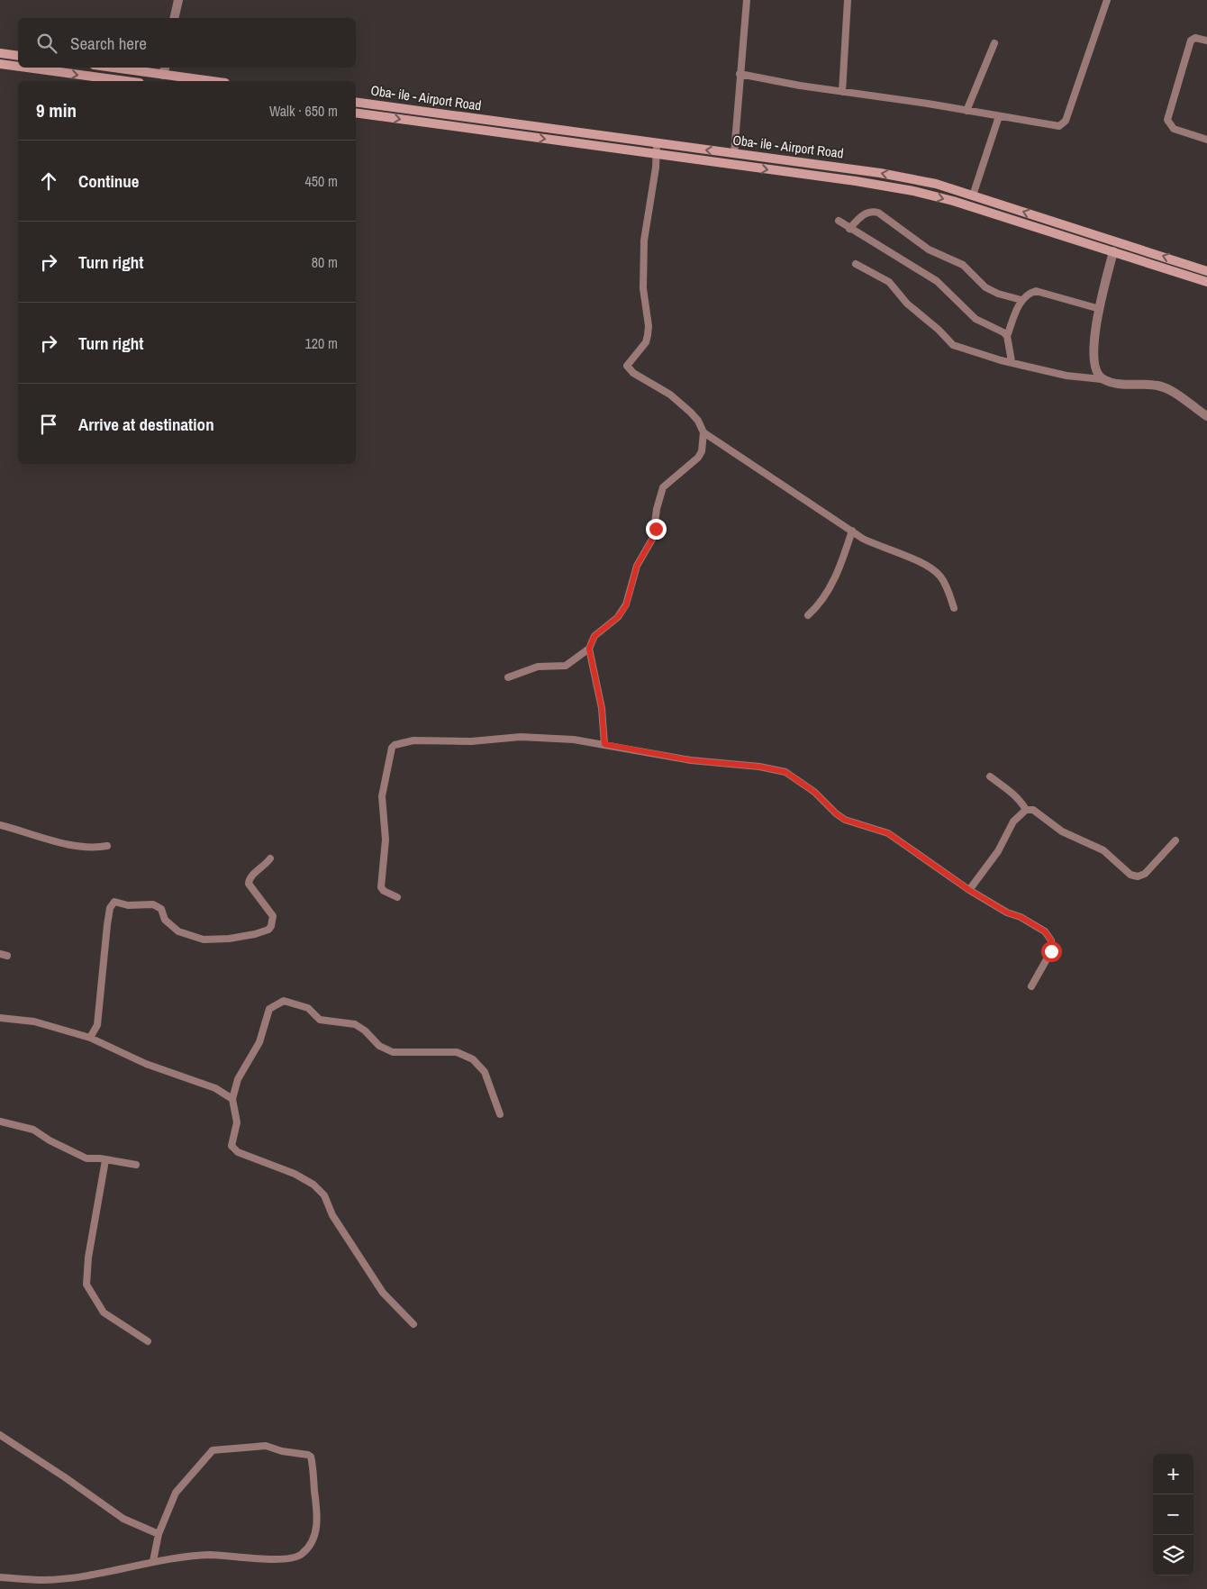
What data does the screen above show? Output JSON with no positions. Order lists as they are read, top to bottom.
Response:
{
  "streets": {
    "main road": ["Oba- ile - Airport Road"]
  },
  "page": {
    "search": "Search here",
    "heading": ["9 min", "Walk · 650 m"],
    "list": [
      ["Continue", "450 m"],
      ["Turn right", "80 m"],
      ["Turn right", "120 m"],
      "Arrive at destination"
    ],
    "map_buttons": ["+", "−"]
  }
}
